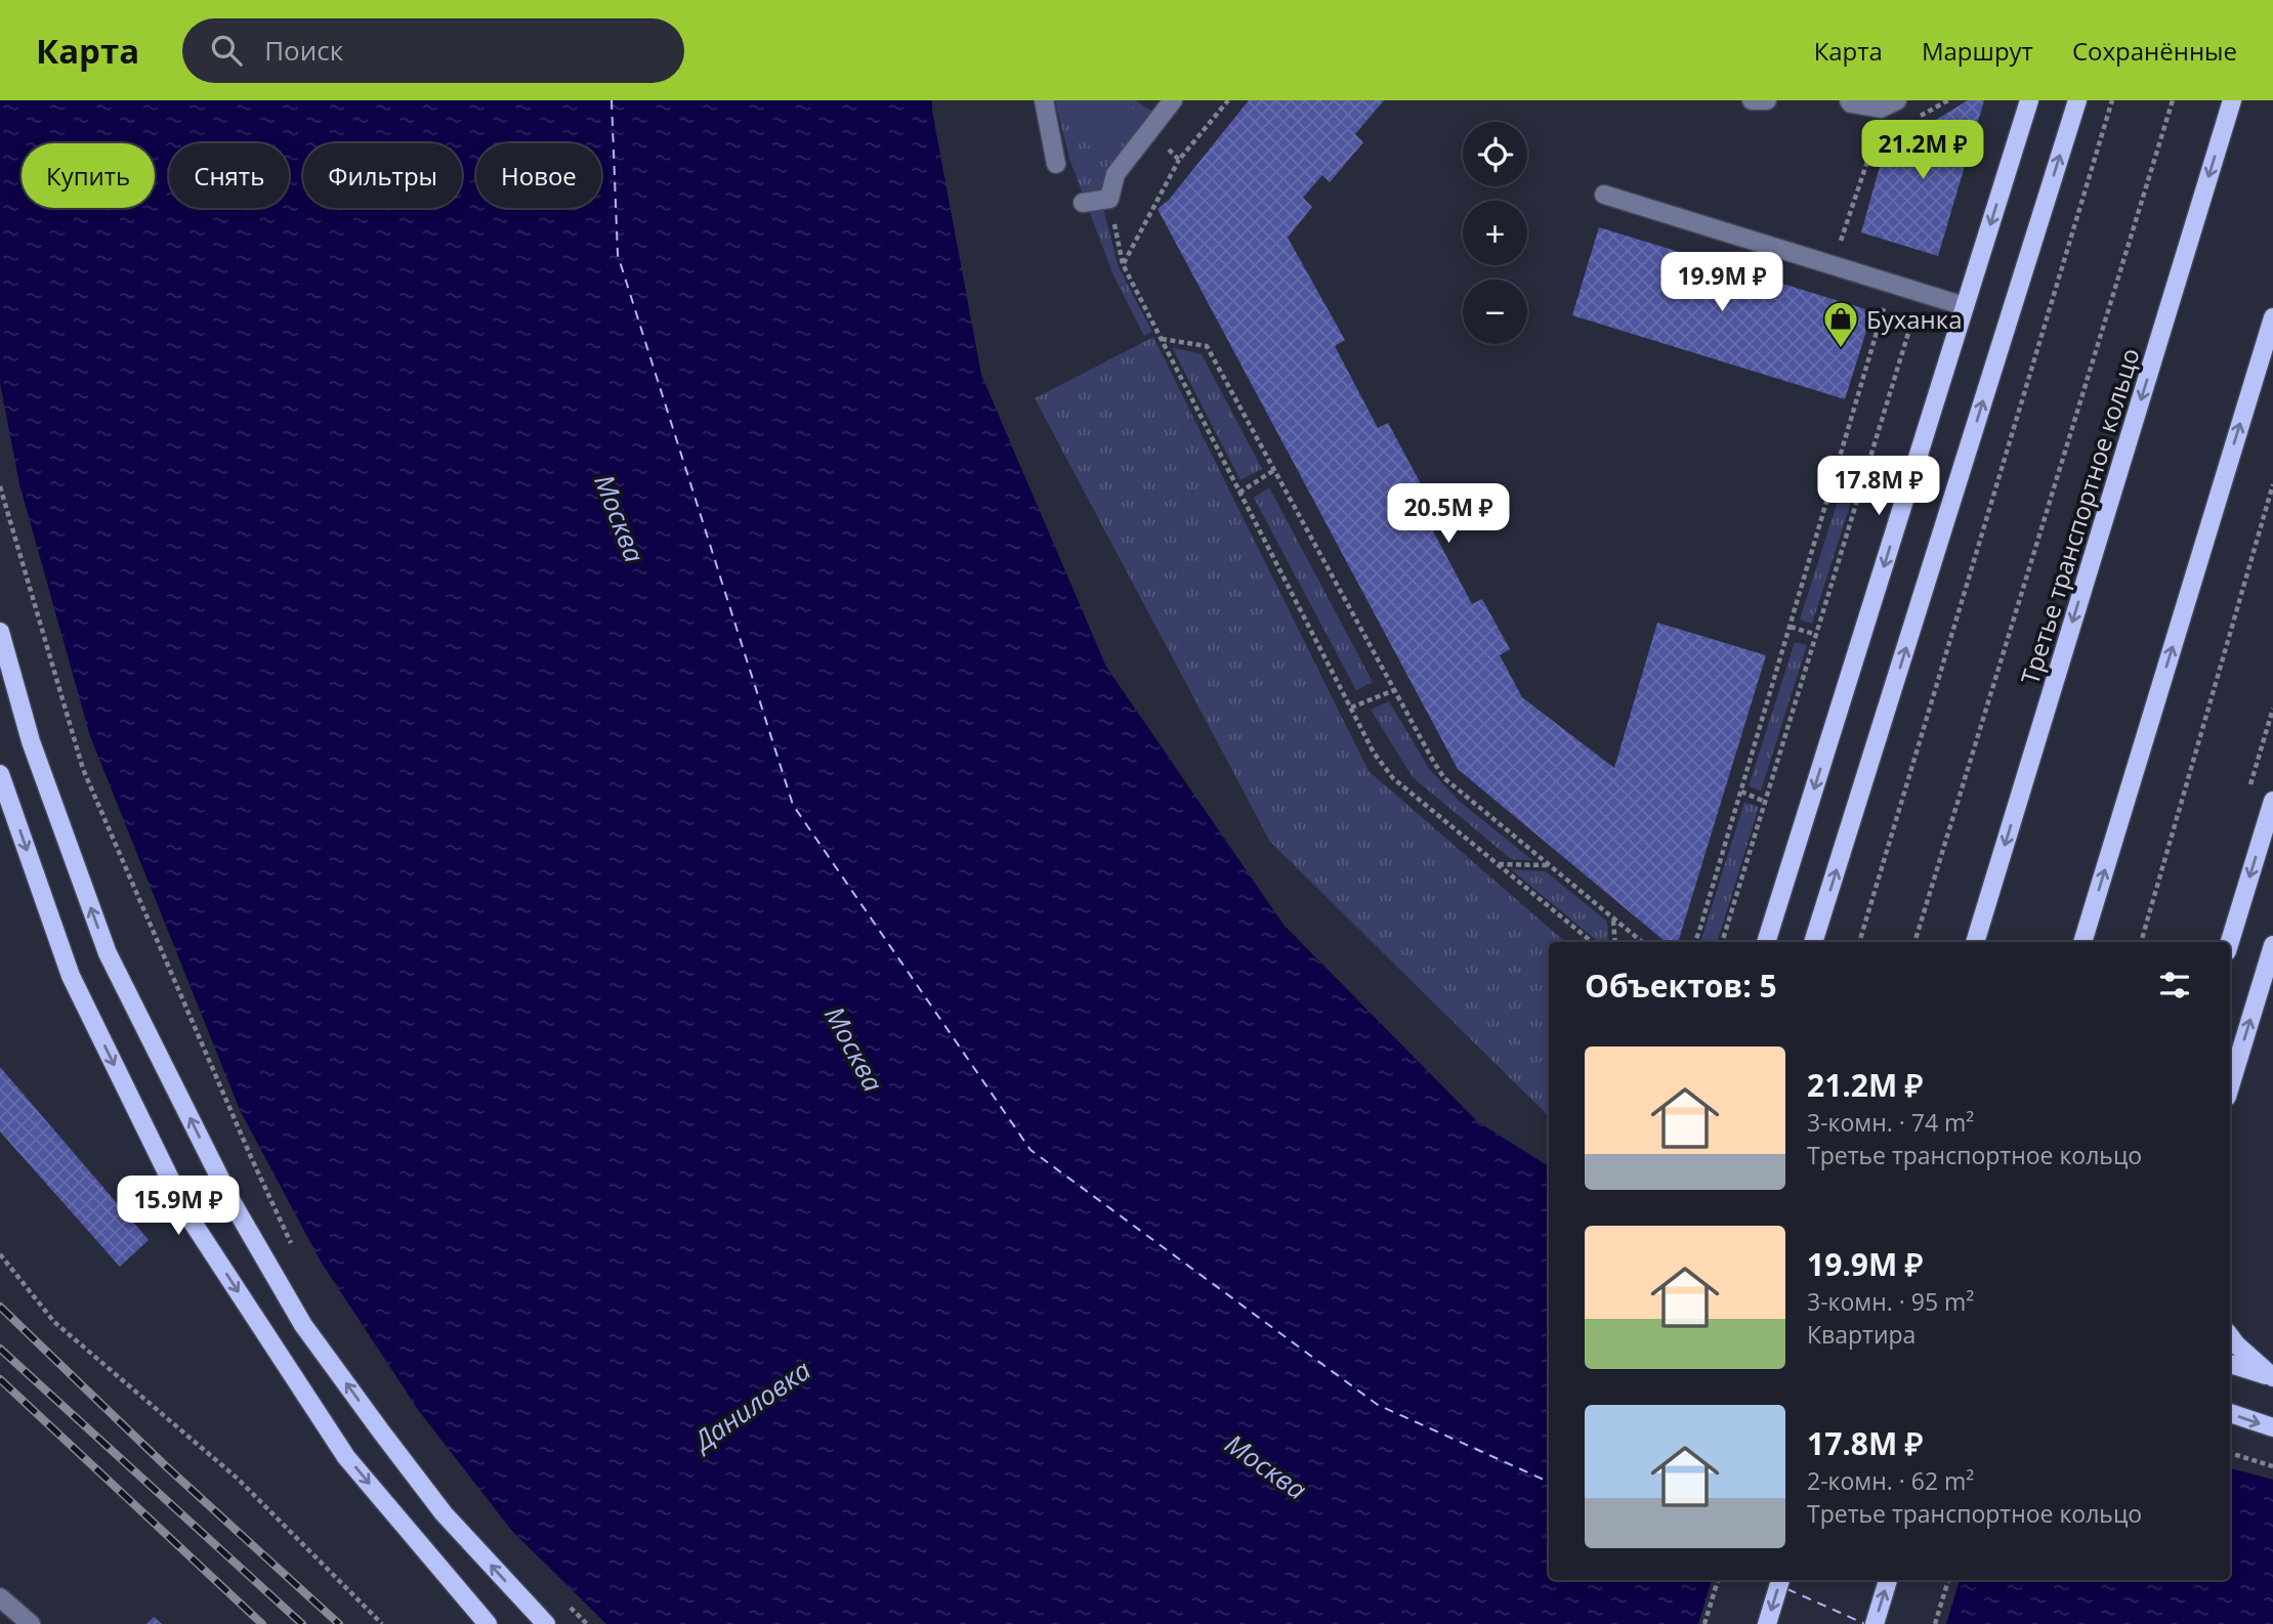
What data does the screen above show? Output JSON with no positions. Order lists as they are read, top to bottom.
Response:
{
  "streets": {
    "main road": ["Третье транспортное кольцо"]
  },
  "water": ["Москва", "Даниловка"],
  "places": {
    "shop": ["Буханка"]
  },
  "page": {
    "header": "Карта",
    "search": "Поиск",
    "nav": ["Карта", "Маршрут", "Сохранённые"],
    "price": [
      "21.2M ₽",
      "19.9M ₽",
      "17.8M ₽",
      "20.5M ₽",
      "15.9M ₽"
    ],
    "map_buttons": ["+", "−"],
    "chip": [
      "Купить",
      "Снять",
      "Фильтры",
      "Новое"
    ],
    "heading": "Объектов: 5",
    "list": [
      {
        "name": "21.2M ₽",
        "note": "3-комн. · 74 m² · Третье транспортное кольцо"
      },
      {
        "name": "19.9M ₽",
        "note": "3-комн. · 95 m² · Квартира"
      },
      {
        "name": "17.8M ₽",
        "note": "2-комн. · 62 m² · Третье транспортное кольцо"
      }
    ]
  }
}
